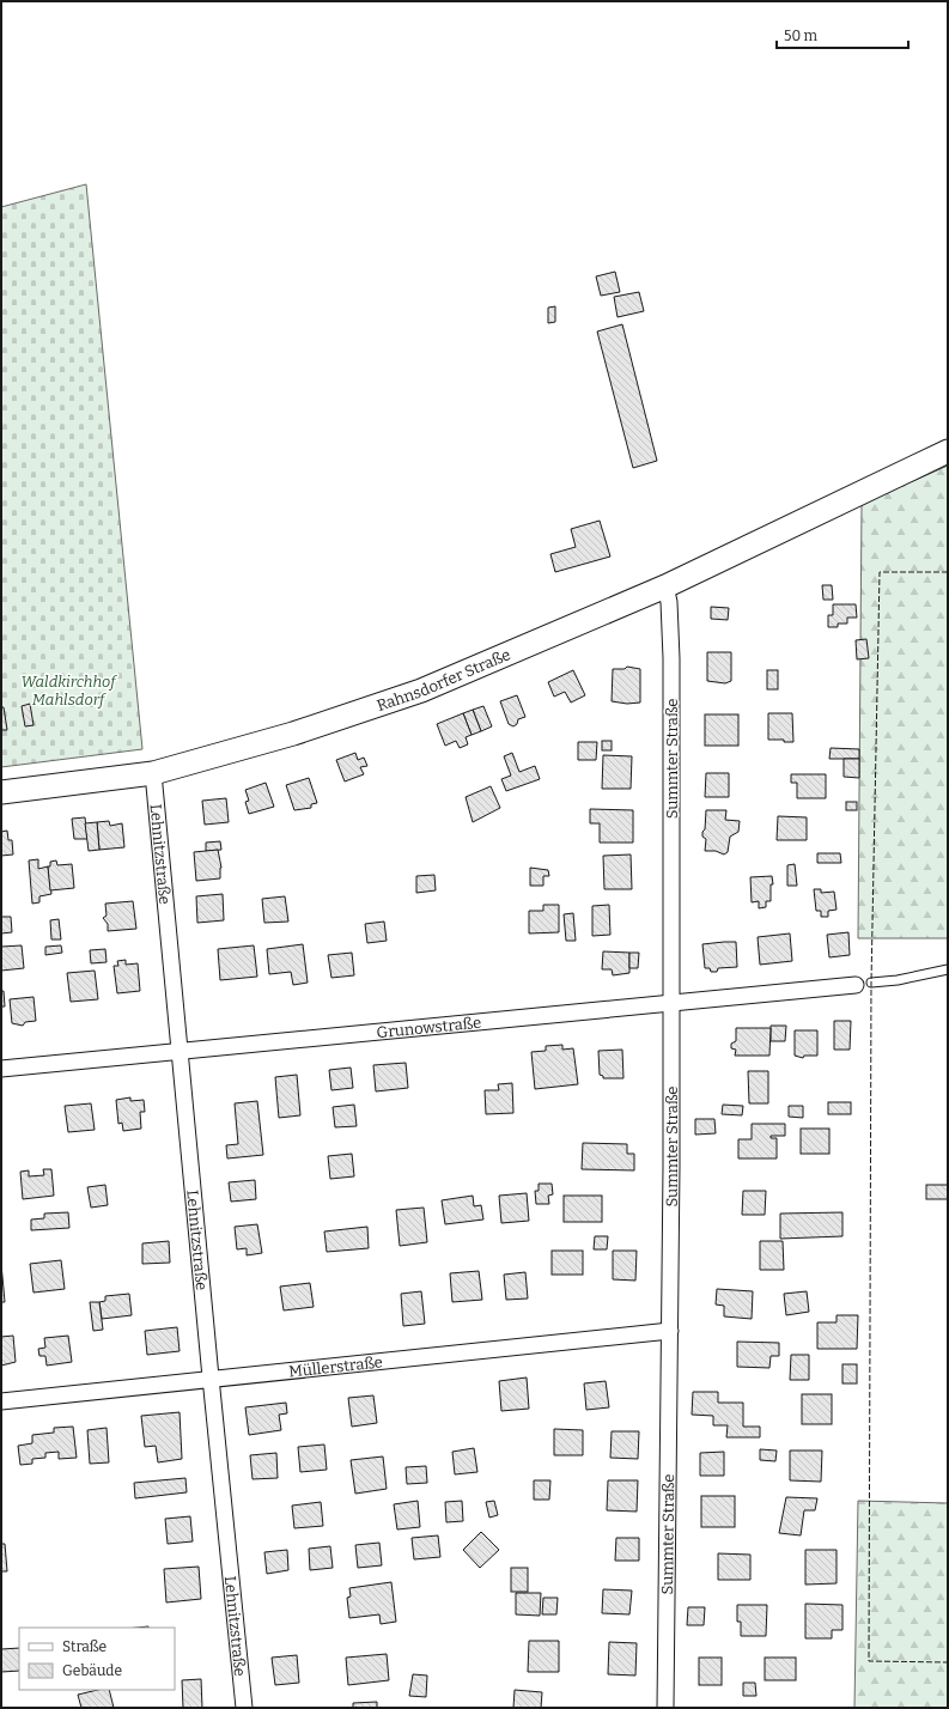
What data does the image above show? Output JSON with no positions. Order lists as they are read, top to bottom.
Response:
{
  "streets": {
    "street": [
      "Rahnsdorfer Straße",
      "Summter Straße",
      "Lehnitzstraße",
      "Grunowstraße",
      "Müllerstraße"
    ]
  },
  "crossings": [
    ["Rahnsdorfer Straße", "Summter Straße"],
    ["Rahnsdorfer Straße", "Lehnitzstraße"],
    ["Summter Straße", "Grunowstraße"],
    ["Summter Straße", "Müllerstraße"],
    ["Lehnitzstraße", "Grunowstraße"],
    ["Lehnitzstraße", "Müllerstraße"]
  ],
  "parks": ["Waldkirchhof Mahlsdorf"],
  "legend": ["Straße", "Gebäude"],
  "scale_bar": "50 m"
}
